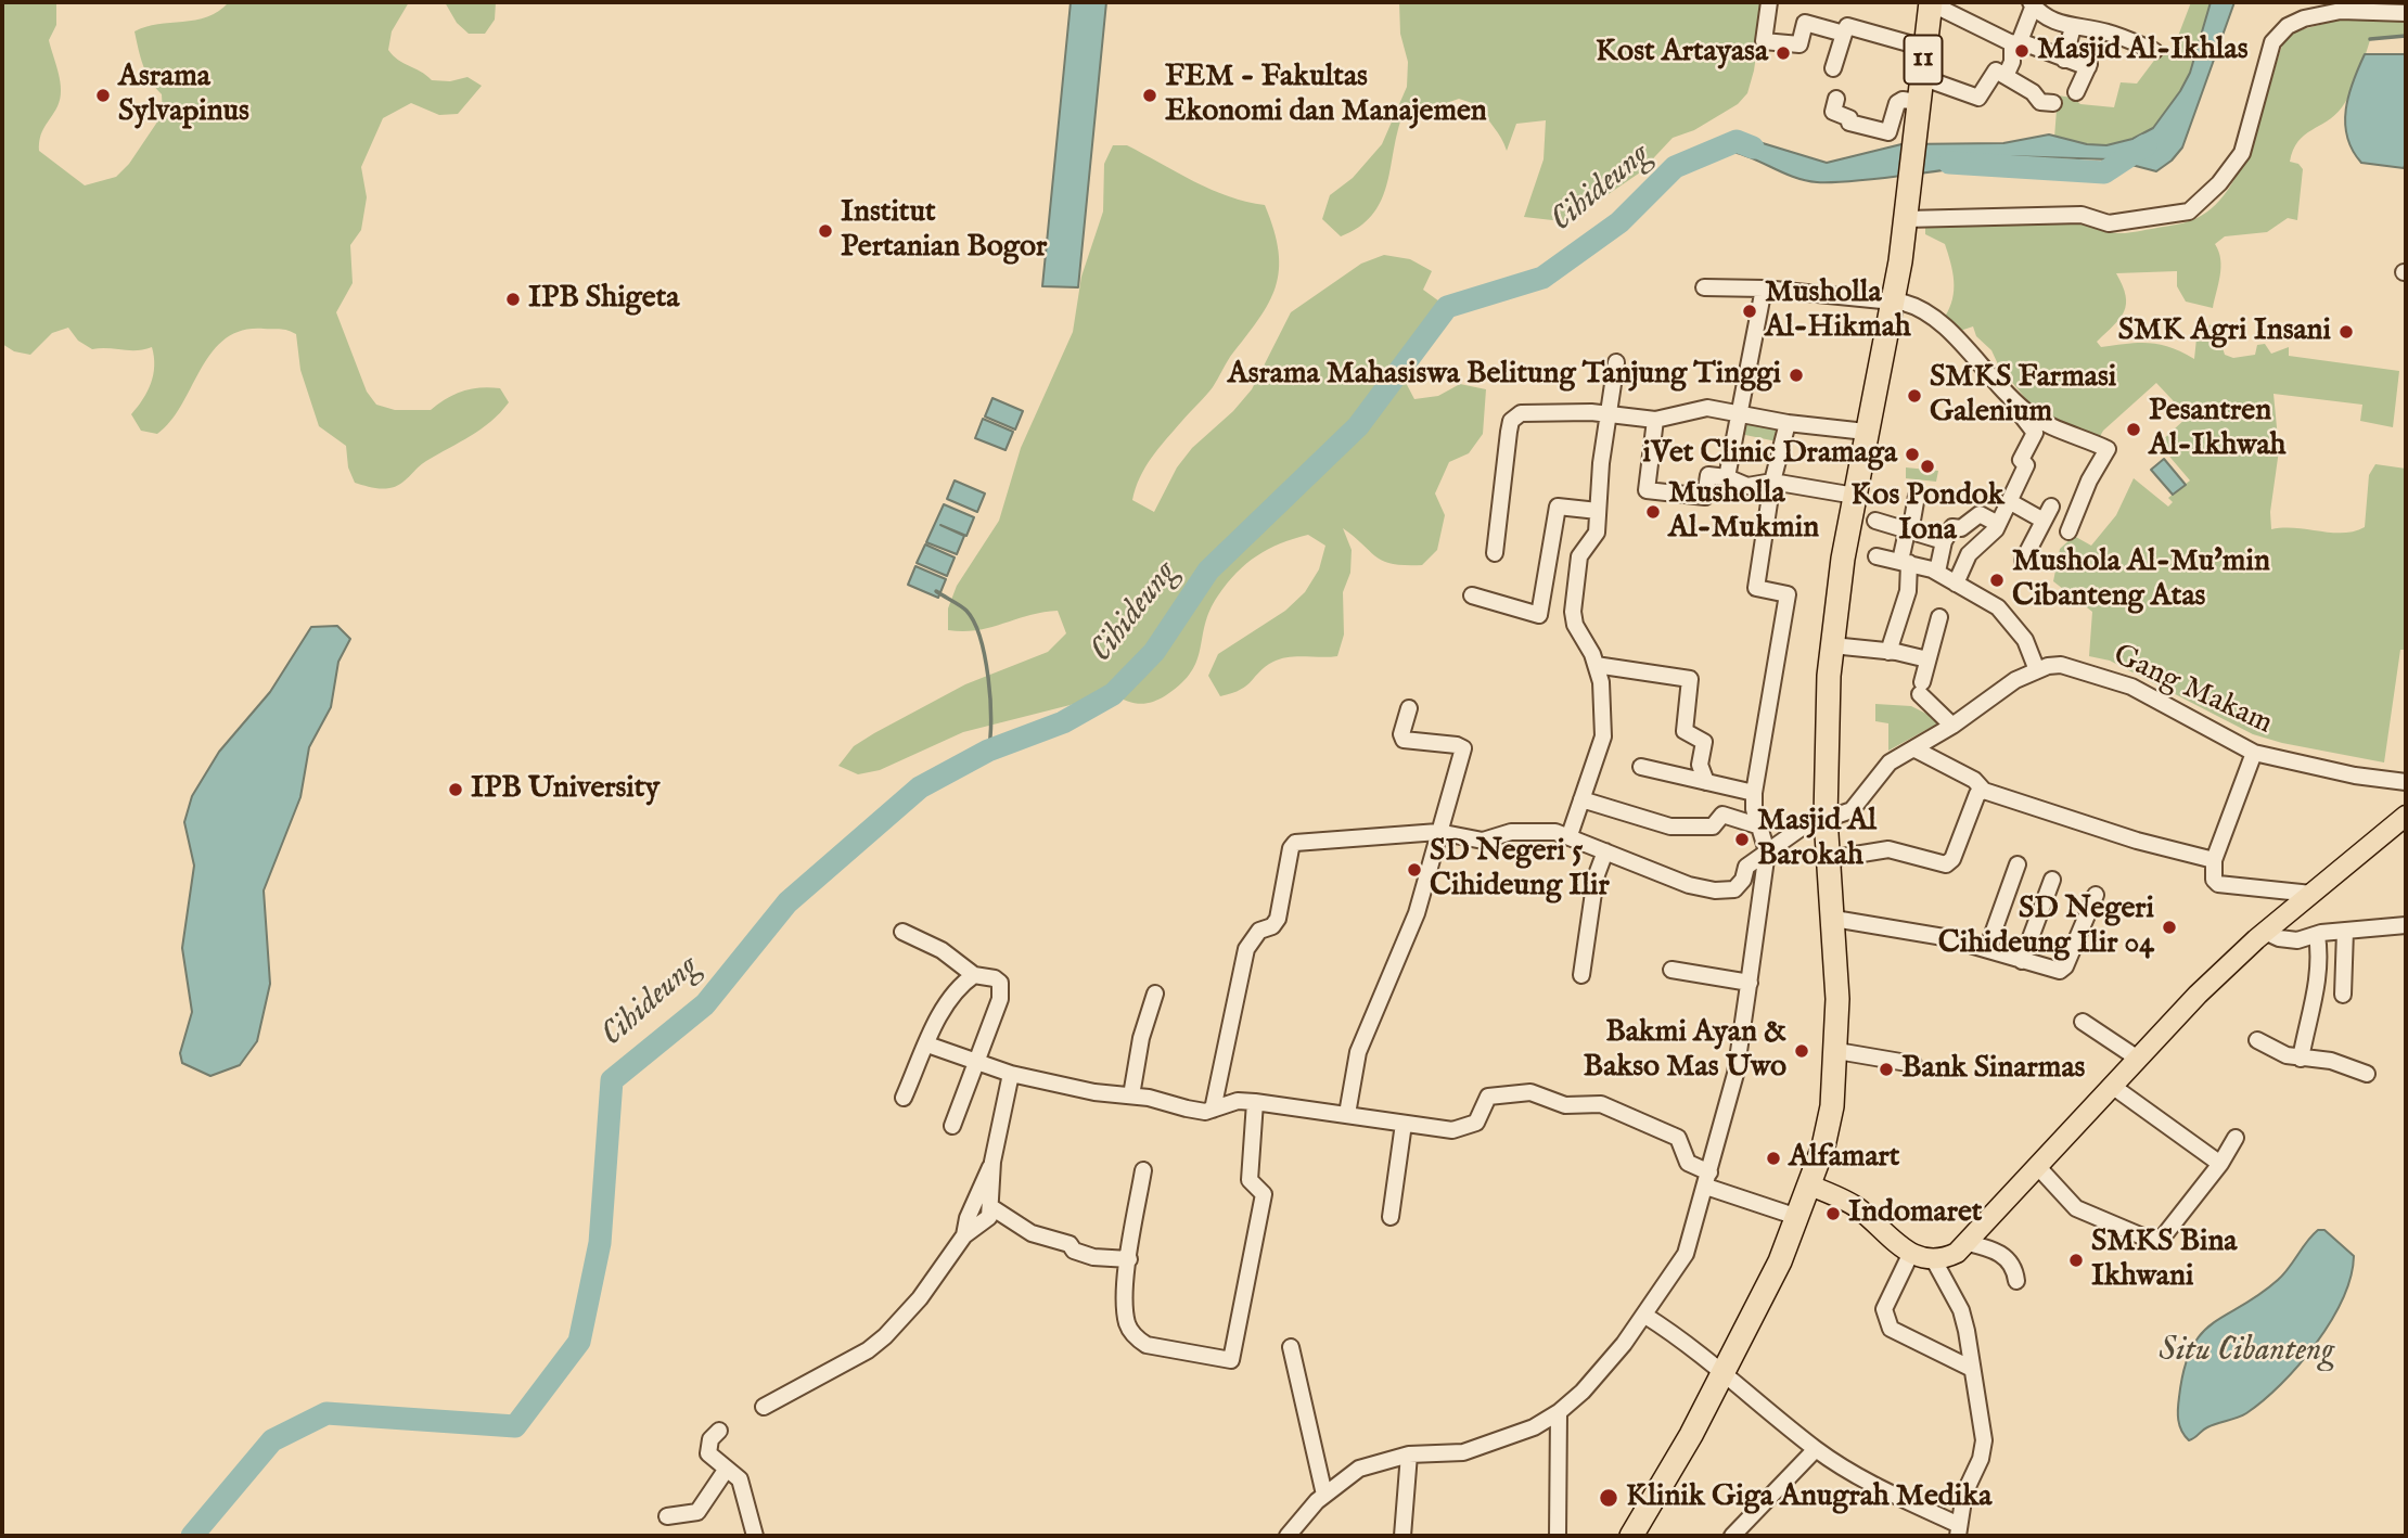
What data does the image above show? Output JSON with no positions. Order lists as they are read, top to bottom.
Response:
{
  "streets": {
    "highway": ["11"],
    "street": ["Gang Makam"]
  },
  "crossings": [
    ["11", "Gang Makam"]
  ],
  "water": ["Cihideung", "Situ Cibanteng"],
  "places": [
    "Masjid Al-Ikhlas",
    "Kost Artayasa",
    "Asrama Sylvapinus",
    "FEM - Fakultas Ekonomi dan Manajemen",
    "Institut Pertanian Bogor",
    "IPB Shigeta",
    "Musholla Al-Hikmah",
    "SMK Agri Insani",
    "Asrama Mahasiswa Belitung Tanjung Tinggi",
    "SMKS Farmasi Galenium",
    "Pesantren Al-Ikhwah",
    "iVet Clinic Dramaga",
    "Kos Pondok Iona",
    "Musholla Al-Mukmin",
    "Mushola Al-Mu'min Cibanteng Atas",
    "IPB University",
    "Masjid Al Barokah",
    "SD Negeri 5 Cihideung Ilir",
    "SD Negeri Cihideung Ilir 04",
    "Bakmi Ayan & Bakso Mas Uwo",
    "Bank Sinarmas",
    "Alfamart",
    "Indomaret",
    "SMKS Bina Ikhwani",
    "Klinik Giga Anugrah Medika"
  ]
}
